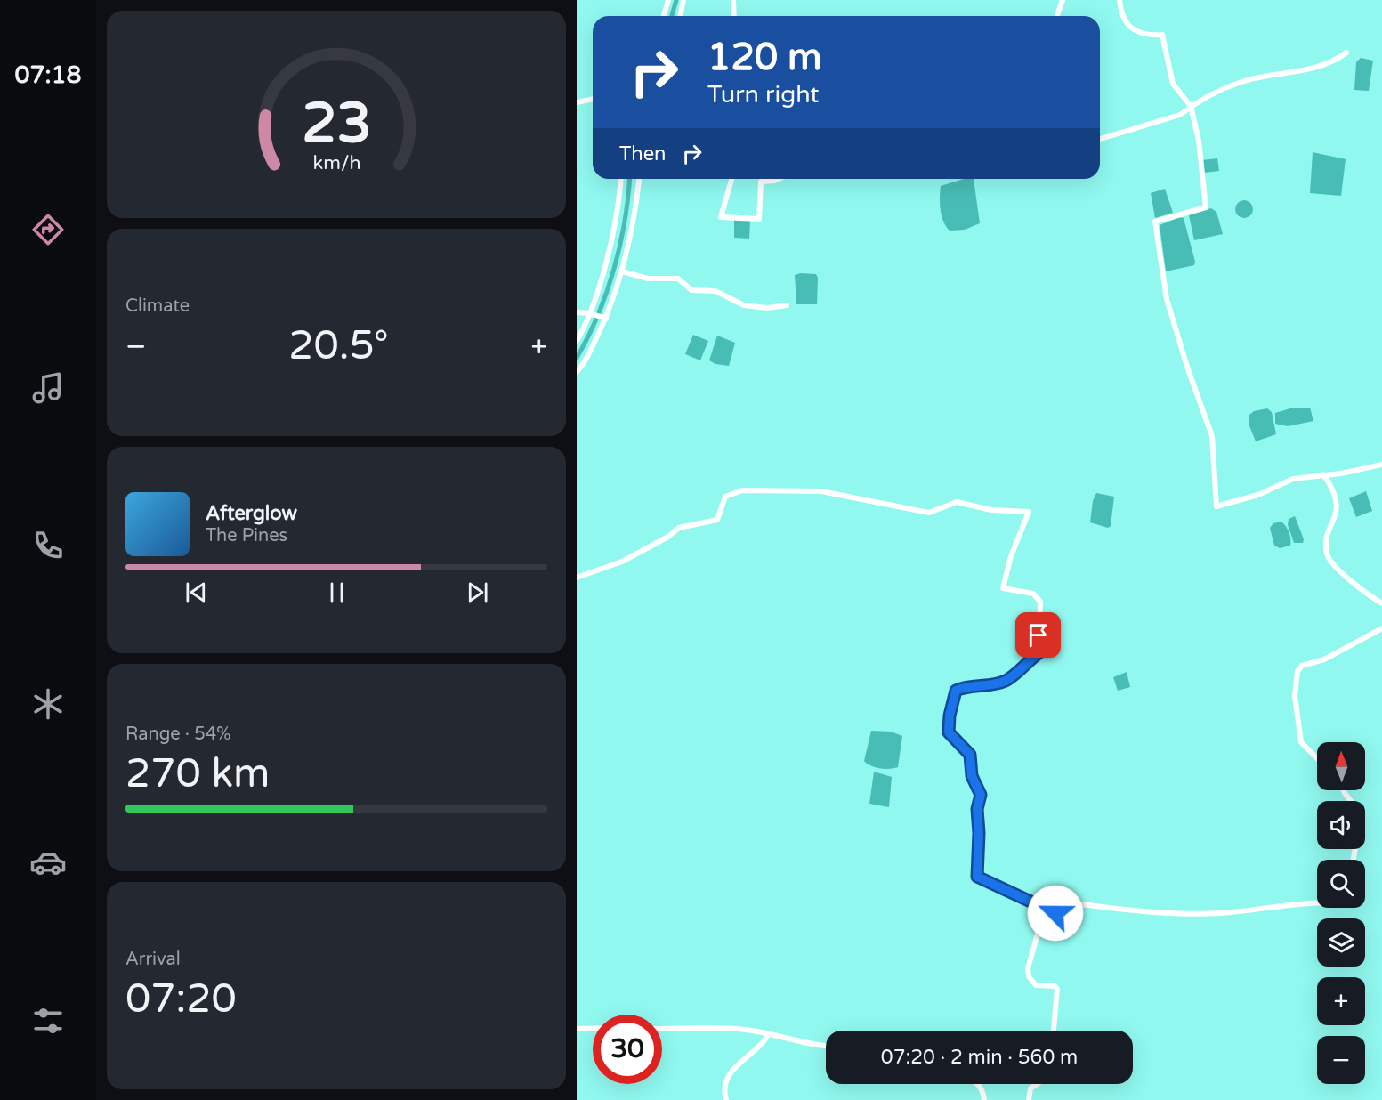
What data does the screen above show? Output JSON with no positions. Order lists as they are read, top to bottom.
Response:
{
  "north": "top",
  "page": {
    "tabs": "07:18",
    "turn": ["120 m", "Turn right"],
    "then": "Then",
    "tile": [
      "Climate",
      ["Range · 54%", "270 km"],
      ["Arrival", "07:20"]
    ],
    "heat": ["−", "20.5°", "+"],
    "song": ["Afterglow", "The Pines"],
    "map_buttons": ["+", "−"],
    "limit": "30",
    "trip": "07:20 · 2 min · 560 m",
    "gauge": ["23", "km/h"]
  }
}
